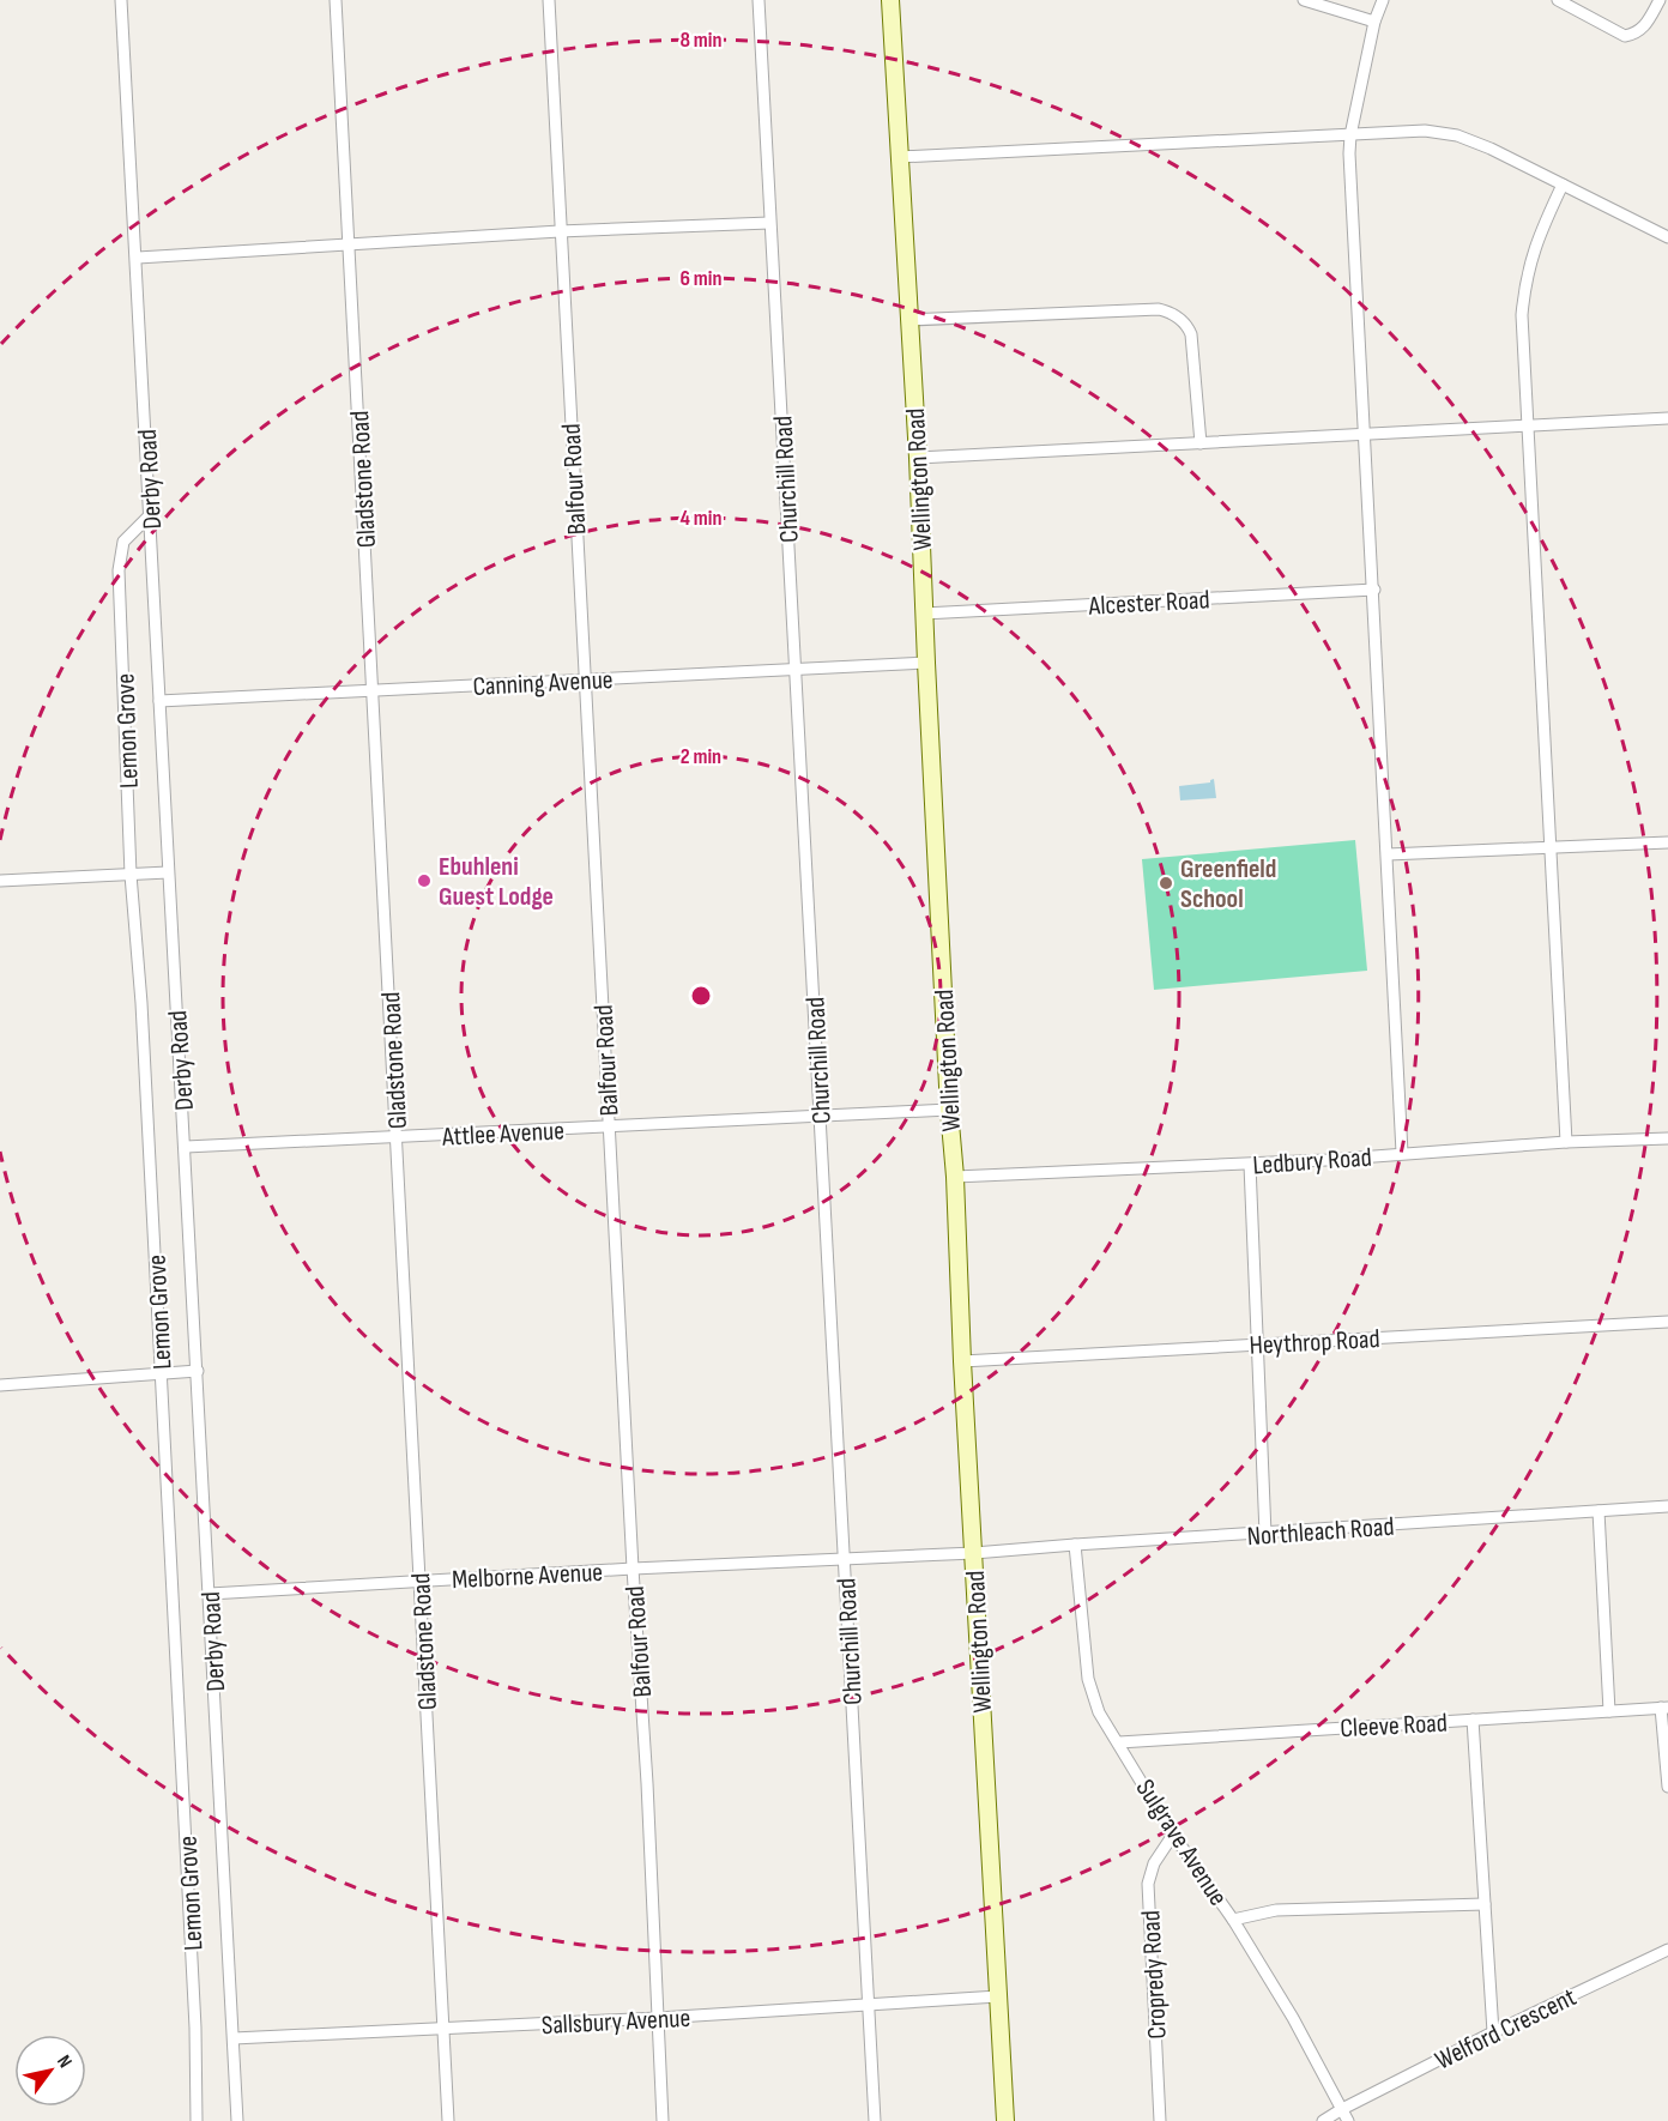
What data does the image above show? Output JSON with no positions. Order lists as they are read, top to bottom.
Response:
{
  "streets": {
    "main road": ["Wellington Road"],
    "street": [
      "Derby Road",
      "Gladstone Road",
      "Balfour Road",
      "Churchill Road",
      "Alcester Road",
      "Canning Avenue",
      "Lemon Grove",
      "Attlee Avenue",
      "Ledbury Road",
      "Heythrop Road",
      "Northleach Road",
      "Melborne Avenue",
      "Cleeve Road",
      "Sulgrave Avenue",
      "Cropredy Road",
      "Sallsbury Avenue",
      "Welford Crescent"
    ]
  },
  "crossings": [
    ["Derby Road", "Canning Avenue"],
    ["Derby Road", "Lemon Grove"],
    ["Derby Road", "Attlee Avenue"],
    ["Derby Road", "Melborne Avenue"],
    ["Derby Road", "Sallsbury Avenue"],
    ["Gladstone Road", "Canning Avenue"],
    ["Gladstone Road", "Attlee Avenue"],
    ["Gladstone Road", "Melborne Avenue"],
    ["Gladstone Road", "Sallsbury Avenue"],
    ["Balfour Road", "Canning Avenue"],
    ["Balfour Road", "Attlee Avenue"],
    ["Balfour Road", "Melborne Avenue"],
    ["Balfour Road", "Sallsbury Avenue"],
    ["Churchill Road", "Canning Avenue"],
    ["Churchill Road", "Attlee Avenue"],
    ["Churchill Road", "Melborne Avenue"],
    ["Churchill Road", "Sallsbury Avenue"],
    ["Wellington Road", "Alcester Road"],
    ["Wellington Road", "Canning Avenue"],
    ["Wellington Road", "Attlee Avenue"],
    ["Wellington Road", "Ledbury Road"],
    ["Wellington Road", "Heythrop Road"],
    ["Wellington Road", "Northleach Road"],
    ["Wellington Road", "Melborne Avenue"],
    ["Wellington Road", "Sallsbury Avenue"],
    ["Northleach Road", "Melborne Avenue"],
    ["Northleach Road", "Sulgrave Avenue"],
    ["Cleeve Road", "Sulgrave Avenue"],
    ["Sulgrave Avenue", "Cropredy Road"],
    ["Sulgrave Avenue", "Welford Crescent"]
  ],
  "places": ["Ebuhleni Guest Lodge", "Greenfield School"],
  "north": "top right",
  "rings": [
    "8 min",
    "6 min",
    "4 min",
    "2 min"
  ]
}
